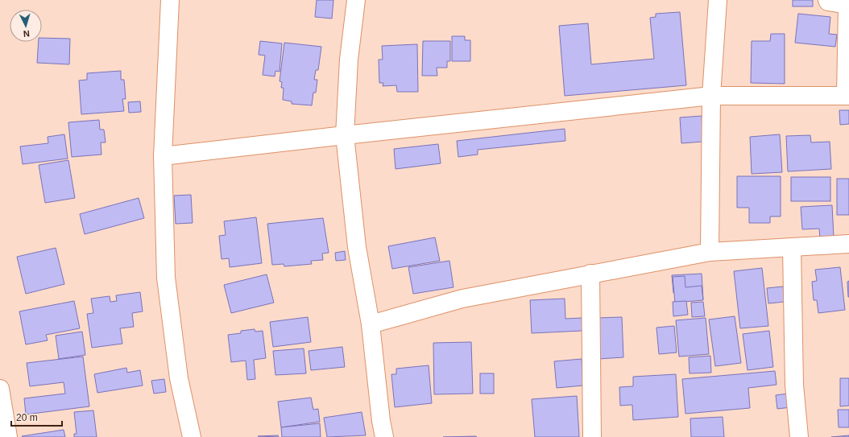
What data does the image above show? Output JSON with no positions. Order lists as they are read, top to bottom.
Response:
{
  "scale_bar": "20 m",
  "north": "bottom"
}
